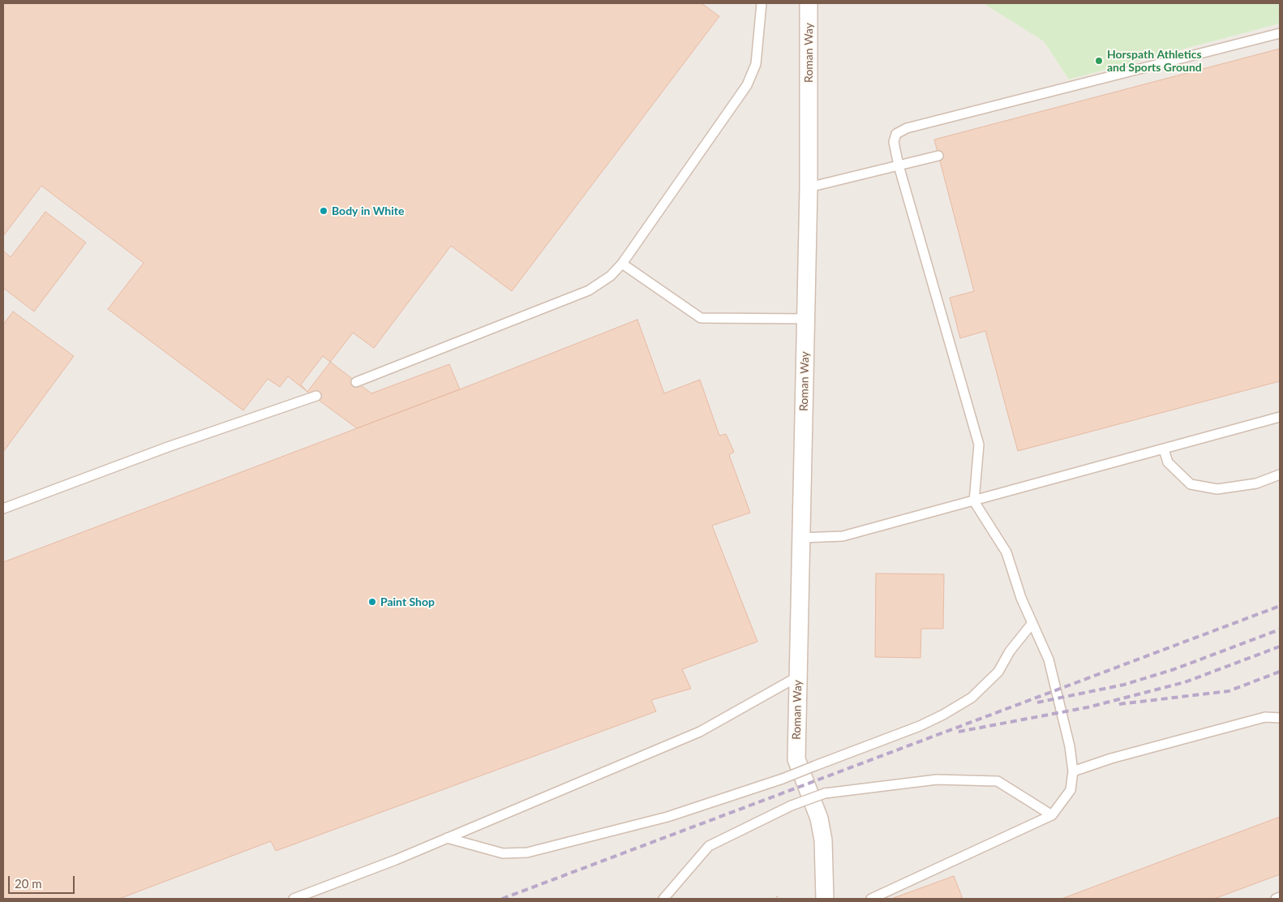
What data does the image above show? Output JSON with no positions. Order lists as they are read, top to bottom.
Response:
{
  "streets": {
    "street": ["Roman Way"]
  },
  "places": ["Horspath Athletics and Sports Ground", "Body in White", "Paint Shop"],
  "scale_bar": "20 m"
}
